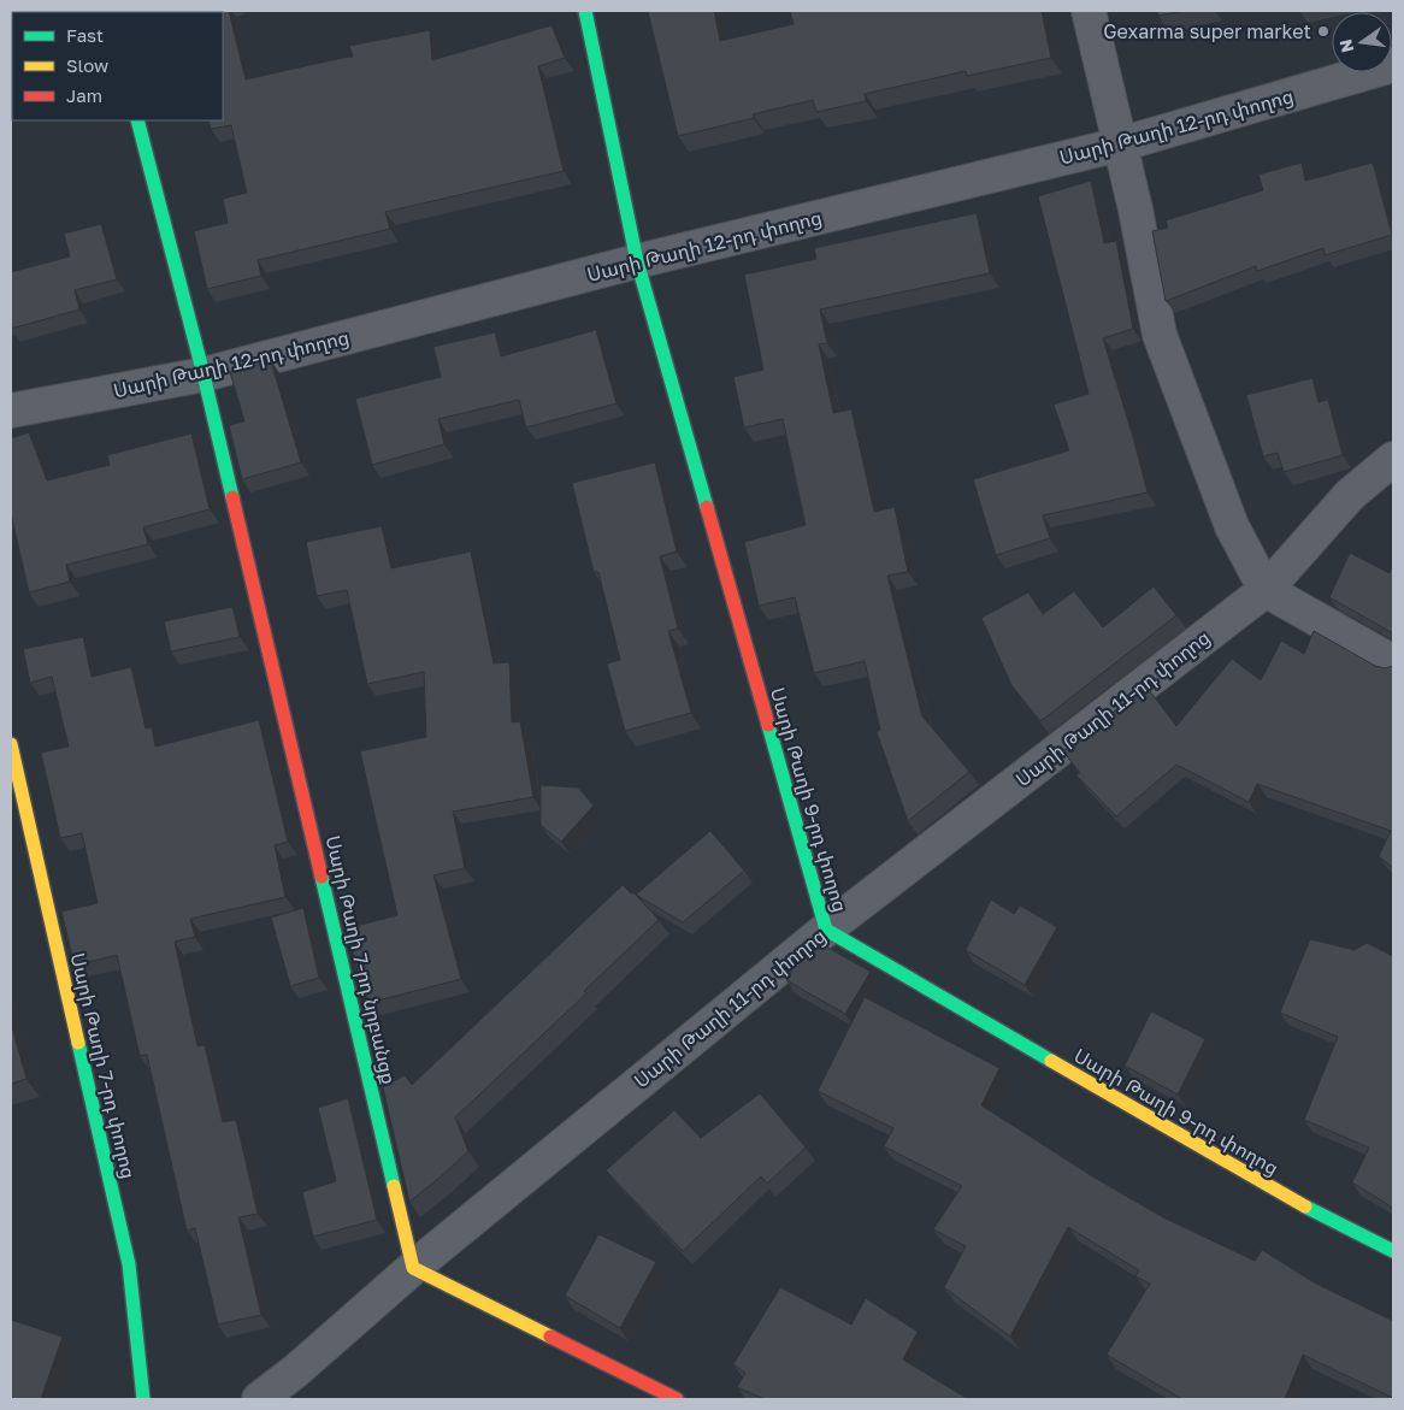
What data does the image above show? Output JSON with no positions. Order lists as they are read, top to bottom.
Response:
{
  "streets": {
    "street": [
      "Սարի Թաղի 12-րդ փողոց",
      "Սարի Թաղի 11-րդ փողոց",
      "Սարի Թաղի 9-րդ փողոց",
      "Սարի Թաղի 7-րդ նրբանցք",
      "Սարի Թաղի 7-րդ փողոց"
    ]
  },
  "crossings": [
    ["Սարի Թաղի 12-րդ փողոց", "Սարի Թաղի 9-րդ փողոց"],
    ["Սարի Թաղի 12-րդ փողոց", "Սարի Թաղի 7-րդ նրբանցք"],
    ["Սարի Թաղի 11-րդ փողոց", "Սարի Թաղի 9-րդ փողոց"],
    ["Սարի Թաղի 11-րդ փողոց", "Սարի Թաղի 7-րդ նրբանցք"]
  ],
  "places": ["Gexarma super market"],
  "legend": ["Fast", "Slow", "Jam"],
  "north": "left"
}
